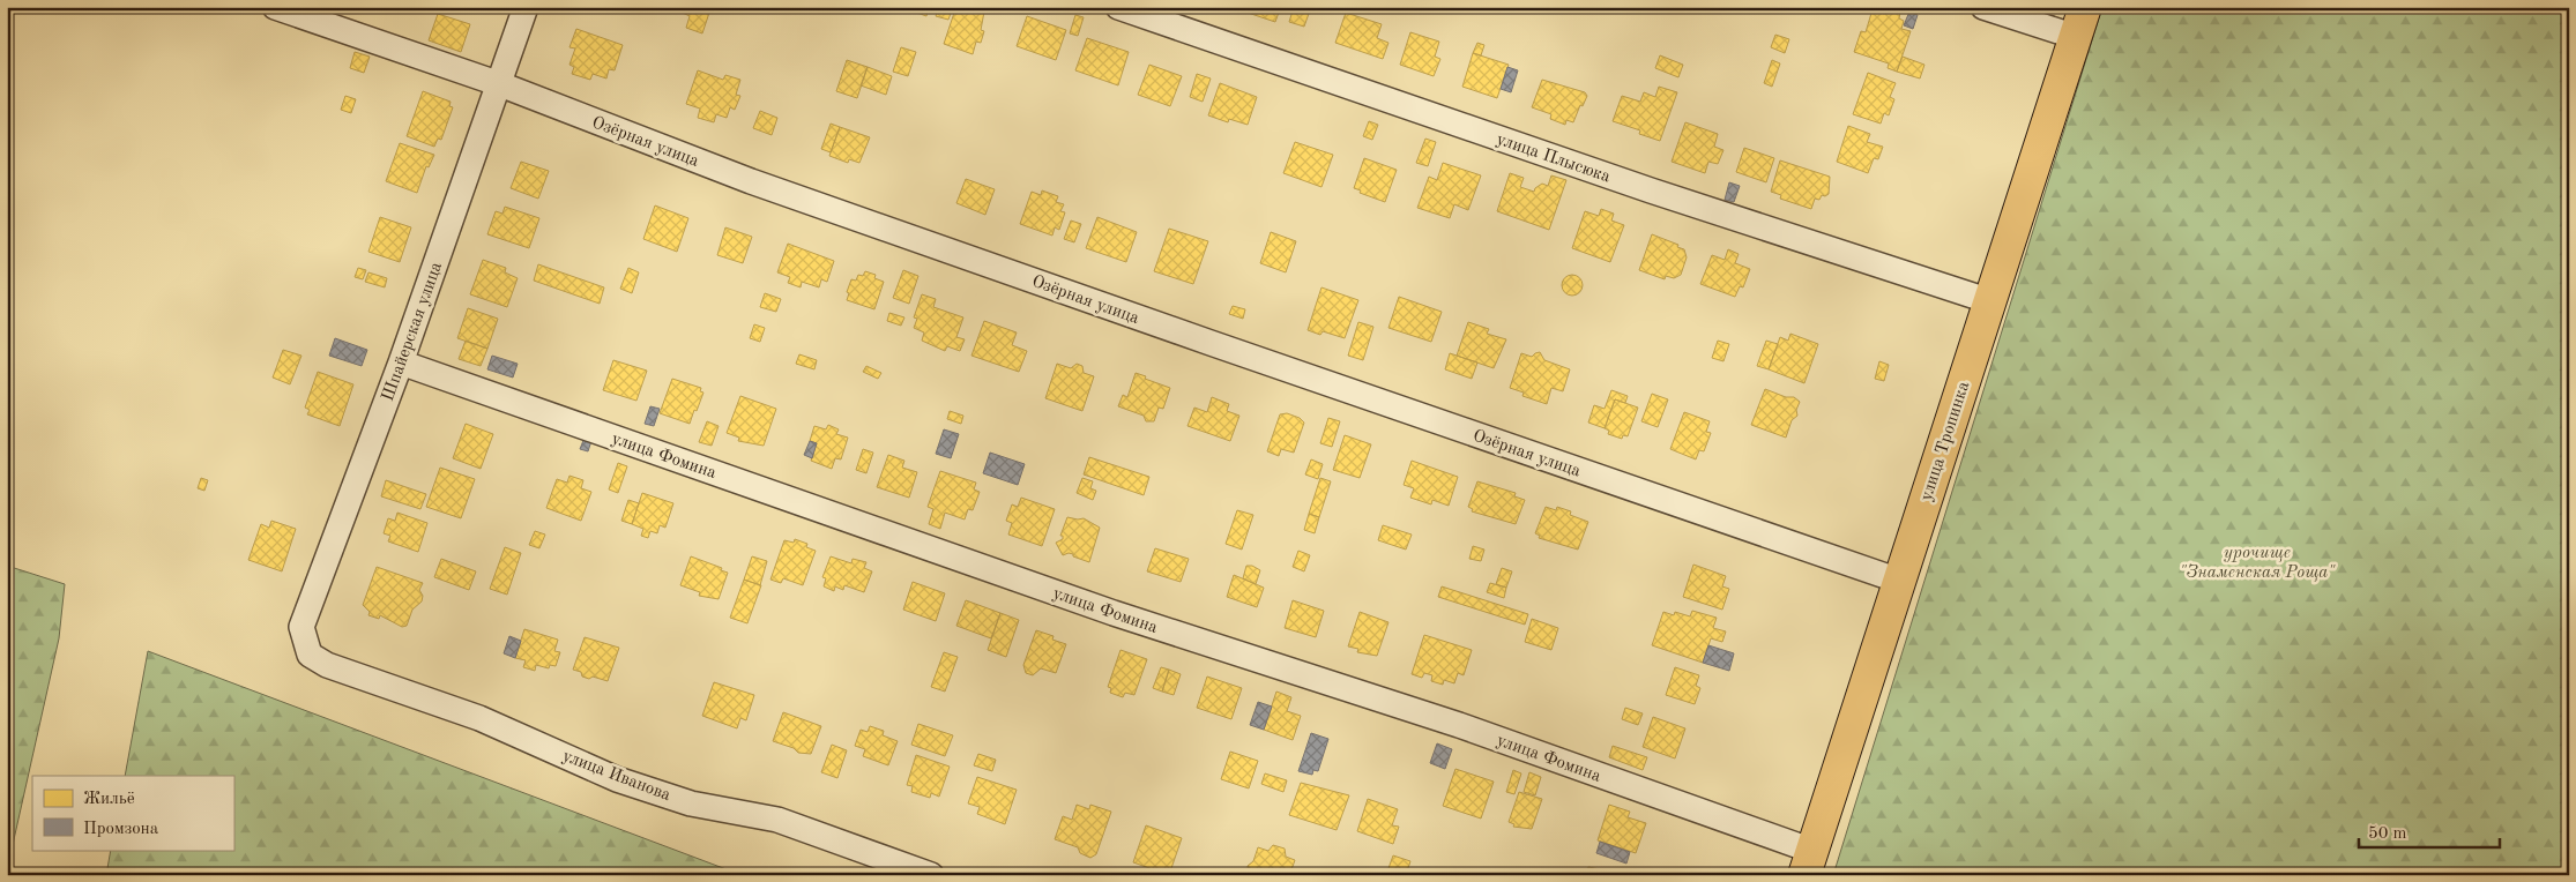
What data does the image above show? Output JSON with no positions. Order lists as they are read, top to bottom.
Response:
{
  "streets": {
    "main road": ["улица Тропинка"],
    "street": [
      "Озёрная улица",
      "улица Плысюка",
      "Шпайерская улица",
      "улица Фомина",
      "улица Иванова"
    ]
  },
  "crossings": [
    ["Озёрная улица", "Шпайерская улица"],
    ["Озёрная улица", "улица Тропинка"],
    ["улица Плысюка", "улица Тропинка"],
    ["Шпайерская улица", "улица Фомина"],
    ["Шпайерская улица", "улица Иванова"],
    ["улица Тропинка", "улица Фомина"]
  ],
  "parks": ["урочище \"Знаменская Роща\""],
  "legend": ["Жильё", "Промзона"],
  "scale_bar": "50 m"
}
